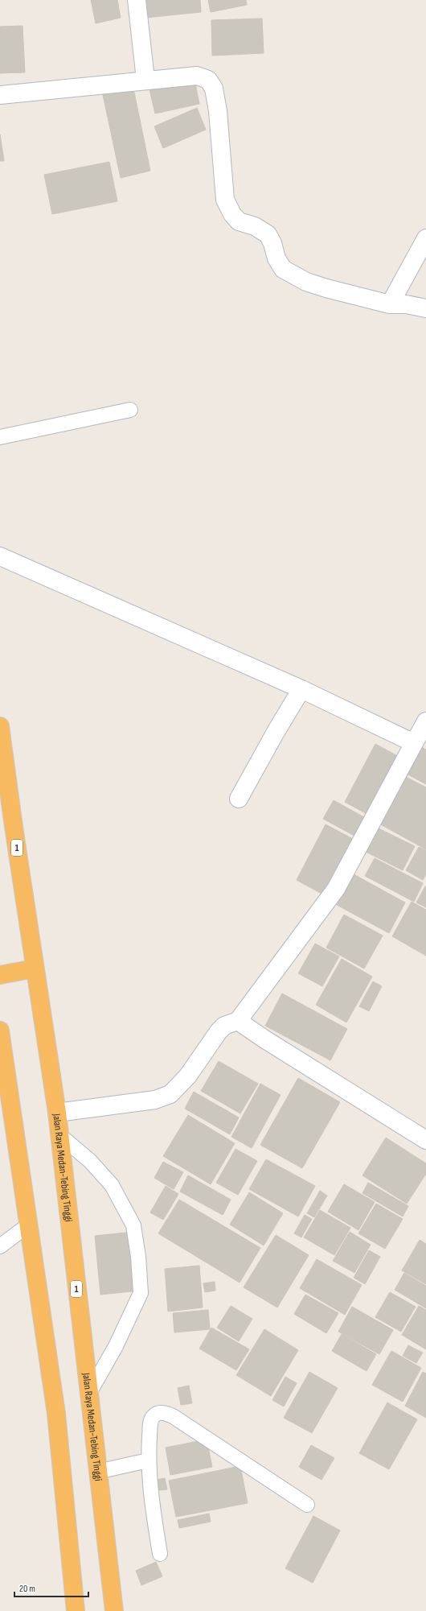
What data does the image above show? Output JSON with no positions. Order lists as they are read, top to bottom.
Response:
{
  "streets": {
    "highway": ["1", "Jalan Raya Medan-Tebing Tinggi"]
  },
  "scale_bar": "20 m"
}
